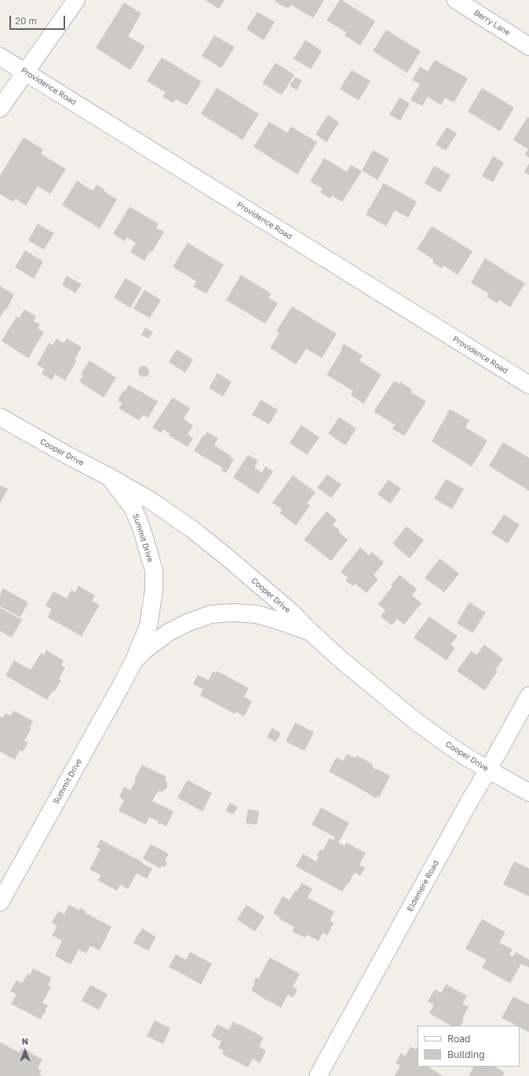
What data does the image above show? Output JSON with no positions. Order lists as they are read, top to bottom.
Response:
{
  "streets": {
    "street": [
      "Berry Lane",
      "Providence Road",
      "Cooper Drive",
      "Summit Drive",
      "Eldemere Road"
    ]
  },
  "crossings": [
    ["Cooper Drive", "Summit Drive"],
    ["Cooper Drive", "Eldemere Road"]
  ],
  "legend": ["Road", "Building"],
  "scale_bar": "20 m",
  "north": "top"
}
